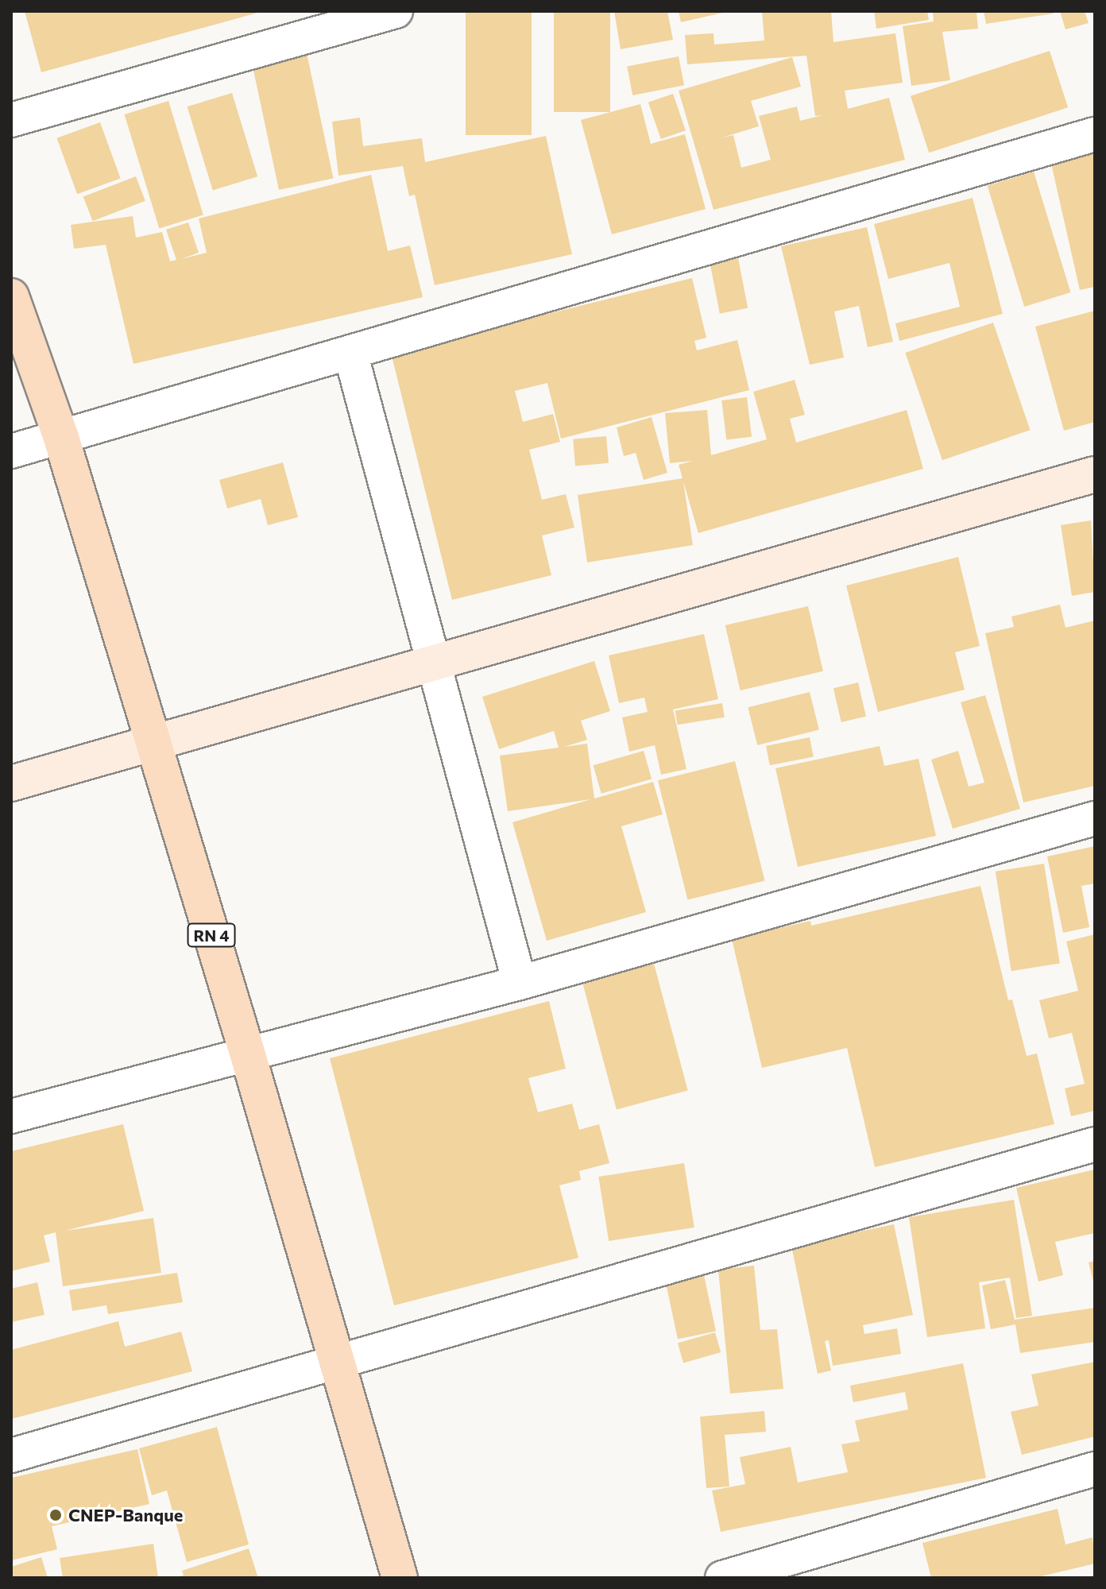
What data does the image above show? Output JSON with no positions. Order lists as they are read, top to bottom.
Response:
{
  "streets": {
    "main road": ["RN 4"]
  },
  "places": ["CNEP-Banque"]
}
